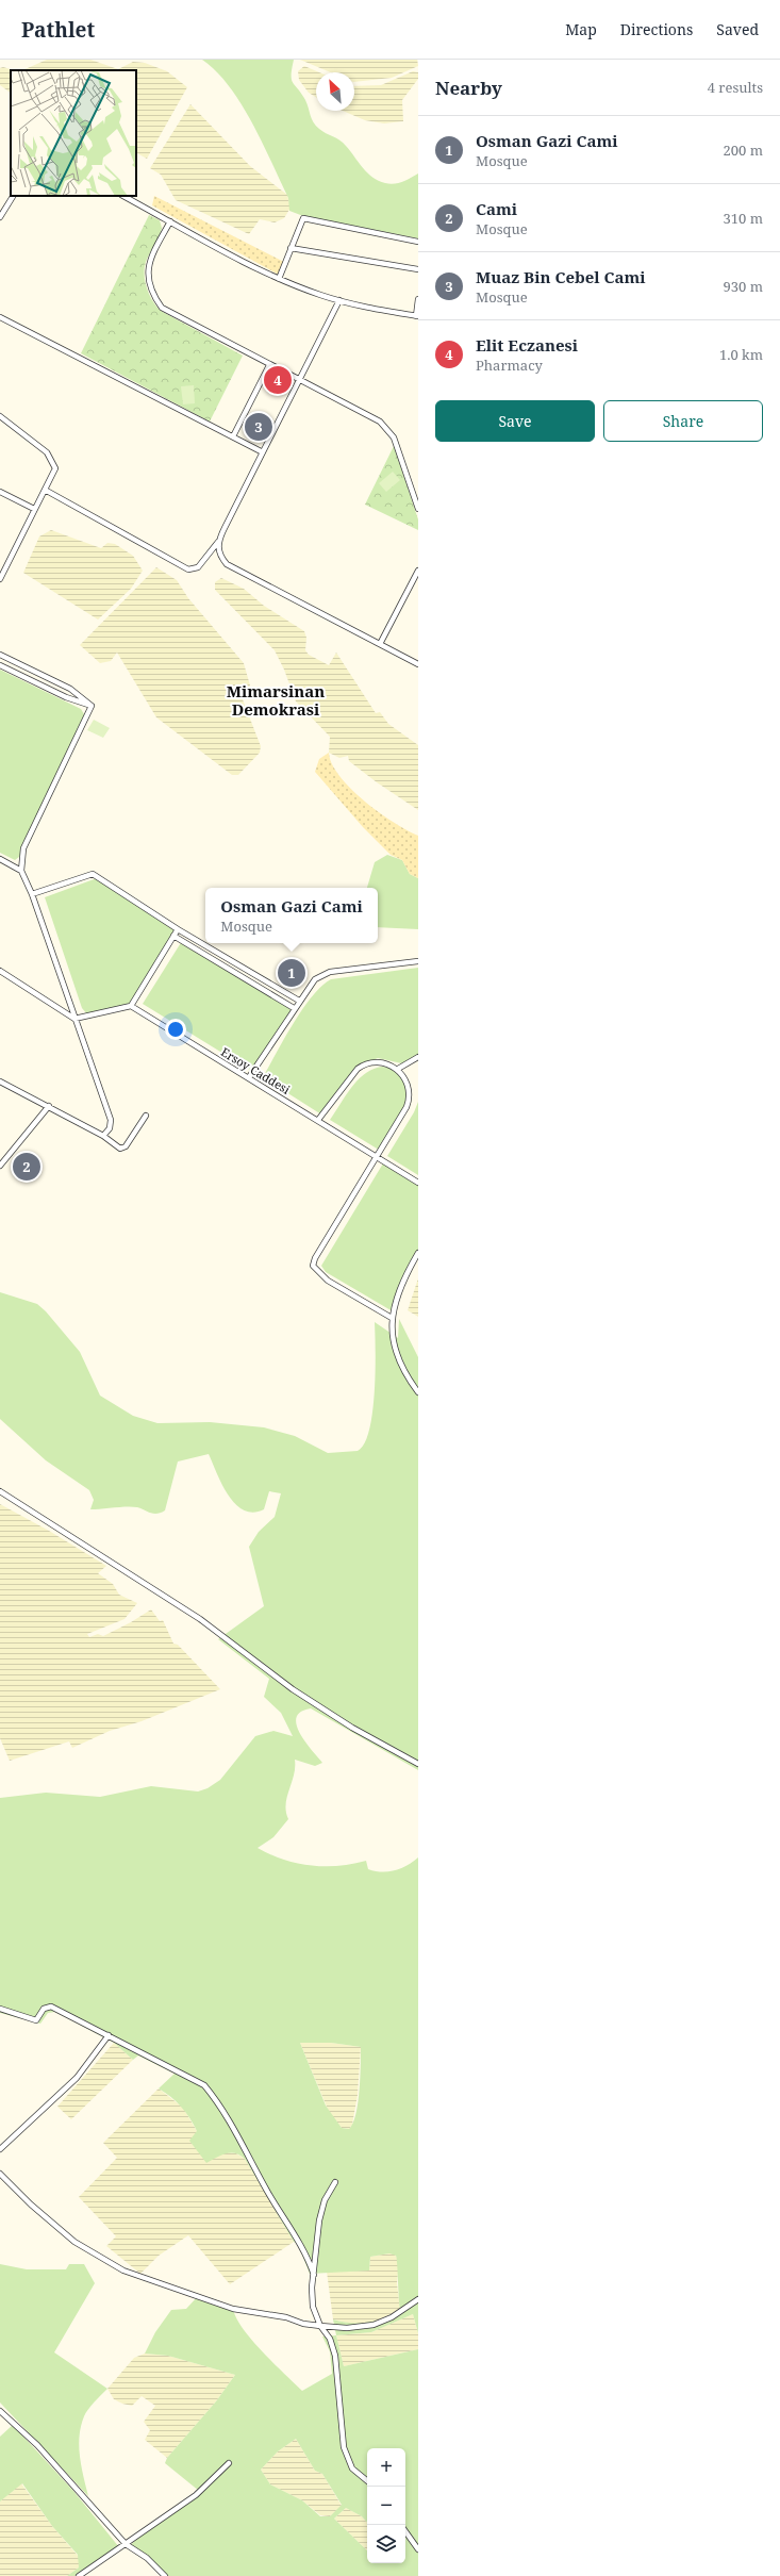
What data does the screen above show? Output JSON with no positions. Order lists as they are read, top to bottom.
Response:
{
  "streets": {
    "street": ["Ersoy Caddesi"]
  },
  "districts": ["Mimarsinan Demokrasi"],
  "north": "top left",
  "page": {
    "header": "Pathlet",
    "nav": ["Map", "Directions", "Saved"],
    "heading": ["Nearby", "4 results"],
    "list": [
      {
        "mark": "1",
        "name": "Osman Gazi Cami",
        "note": "Mosque",
        "value": "200 m"
      },
      {
        "mark": "2",
        "name": "Cami",
        "note": "Mosque",
        "value": "310 m"
      },
      {
        "mark": "3",
        "name": "Muaz Bin Cebel Cami",
        "note": "Mosque",
        "value": "930 m"
      },
      {
        "mark": "4",
        "name": "Elit Eczanesi",
        "note": "Pharmacy",
        "value": "1.0 km"
      }
    ],
    "pins": [
      "4",
      "3",
      "1",
      "2"
    ],
    "buttons": ["Save", "Share"],
    "popup": ["Osman Gazi Cami", "Mosque"],
    "map_buttons": ["+", "−"]
  }
}
